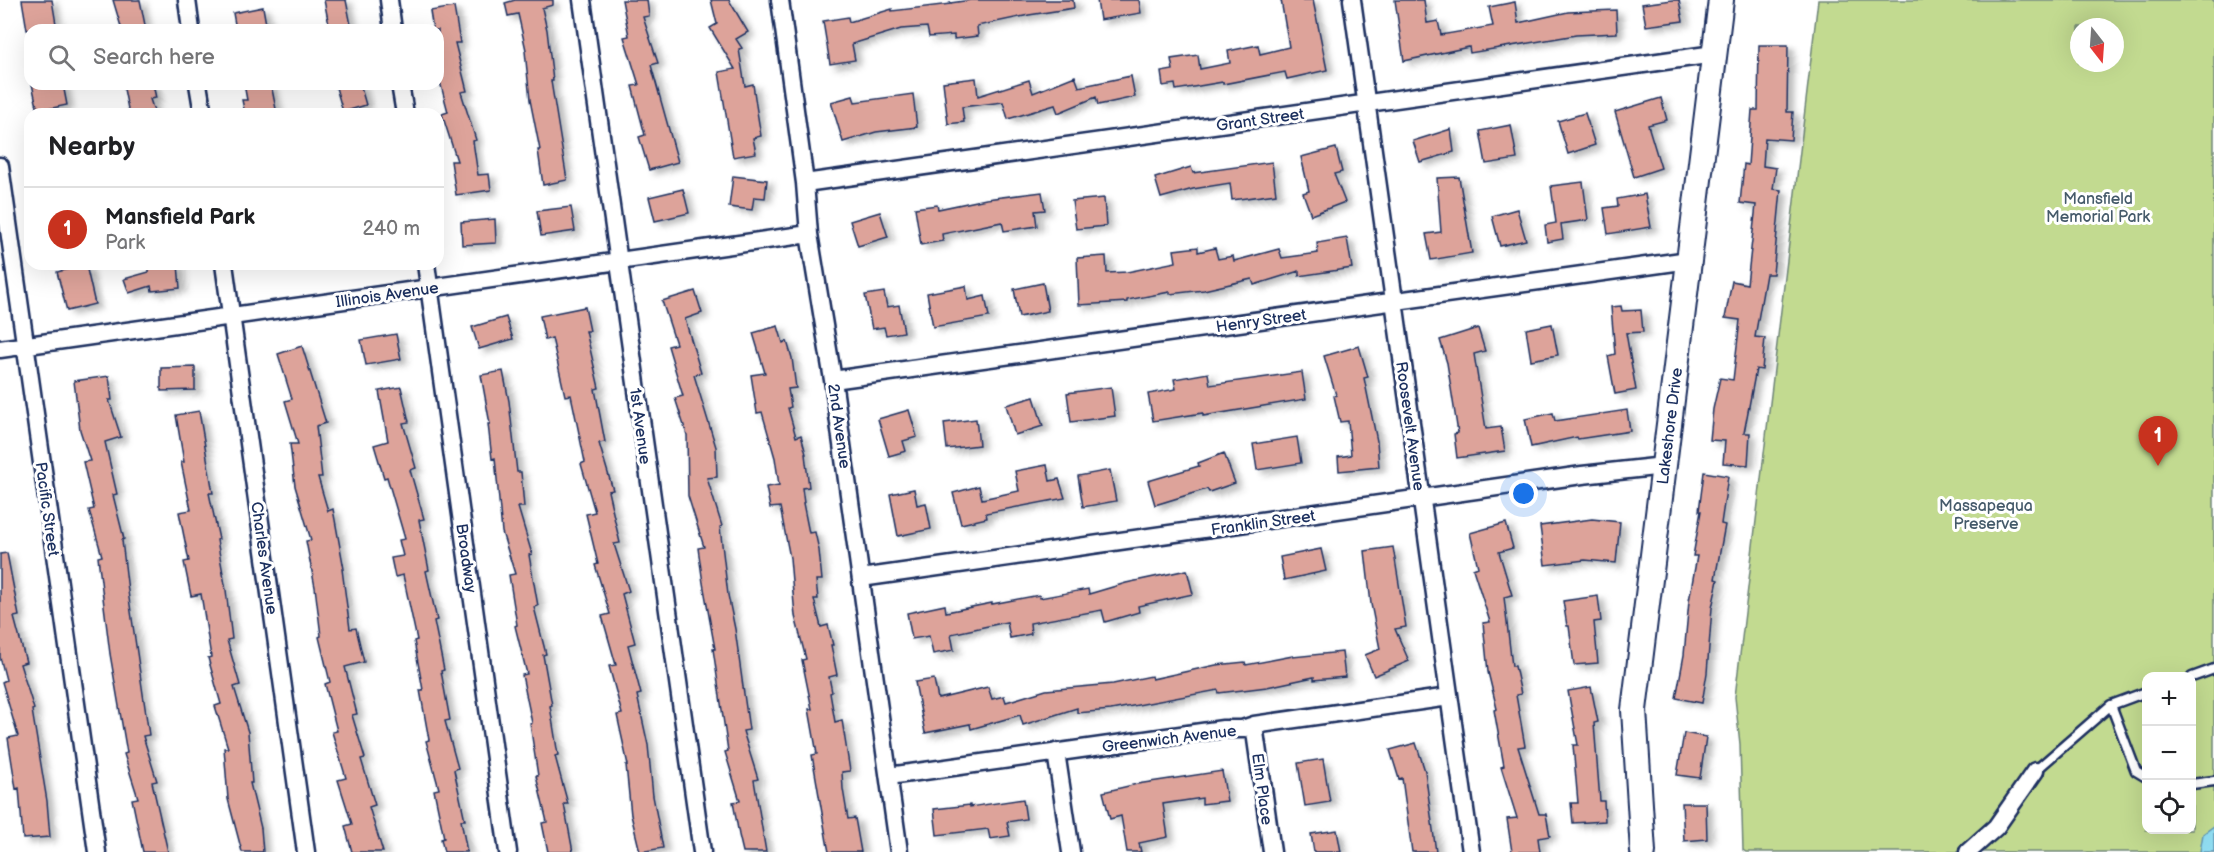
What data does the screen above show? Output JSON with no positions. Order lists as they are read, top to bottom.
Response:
{
  "streets": {
    "street": [
      "Grant Street",
      "Illinois Avenue",
      "Henry Street",
      "1st Avenue",
      "2nd Avenue",
      "Roosevelt Avenue",
      "Lakeshore Drive",
      "Pacific Street",
      "Franklin Street",
      "Charles Avenue",
      "Broadway",
      "Greenwich Avenue",
      "Elm Place"
    ]
  },
  "crossings": [
    ["Grant Street", "2nd Avenue"],
    ["Grant Street", "Roosevelt Avenue"],
    ["Grant Street", "Lakeshore Drive"],
    ["Illinois Avenue", "1st Avenue"],
    ["Illinois Avenue", "2nd Avenue"],
    ["Illinois Avenue", "Pacific Street"],
    ["Illinois Avenue", "Charles Avenue"],
    ["Illinois Avenue", "Broadway"],
    ["Henry Street", "2nd Avenue"],
    ["Henry Street", "Roosevelt Avenue"],
    ["Henry Street", "Lakeshore Drive"],
    ["2nd Avenue", "Franklin Street"],
    ["2nd Avenue", "Greenwich Avenue"],
    ["Roosevelt Avenue", "Franklin Street"],
    ["Roosevelt Avenue", "Greenwich Avenue"],
    ["Lakeshore Drive", "Franklin Street"],
    ["Greenwich Avenue", "Elm Place"]
  ],
  "parks": ["Mansfield Memorial Park", "Massapequa Preserve"],
  "north": "bottom",
  "page": {
    "search": "Search here",
    "heading": "Nearby",
    "list": [
      {
        "mark": "1",
        "name": "Mansfield Park",
        "note": "Park",
        "value": "240 m"
      }
    ],
    "pins": "1",
    "map_buttons": ["+", "−"]
  }
}
